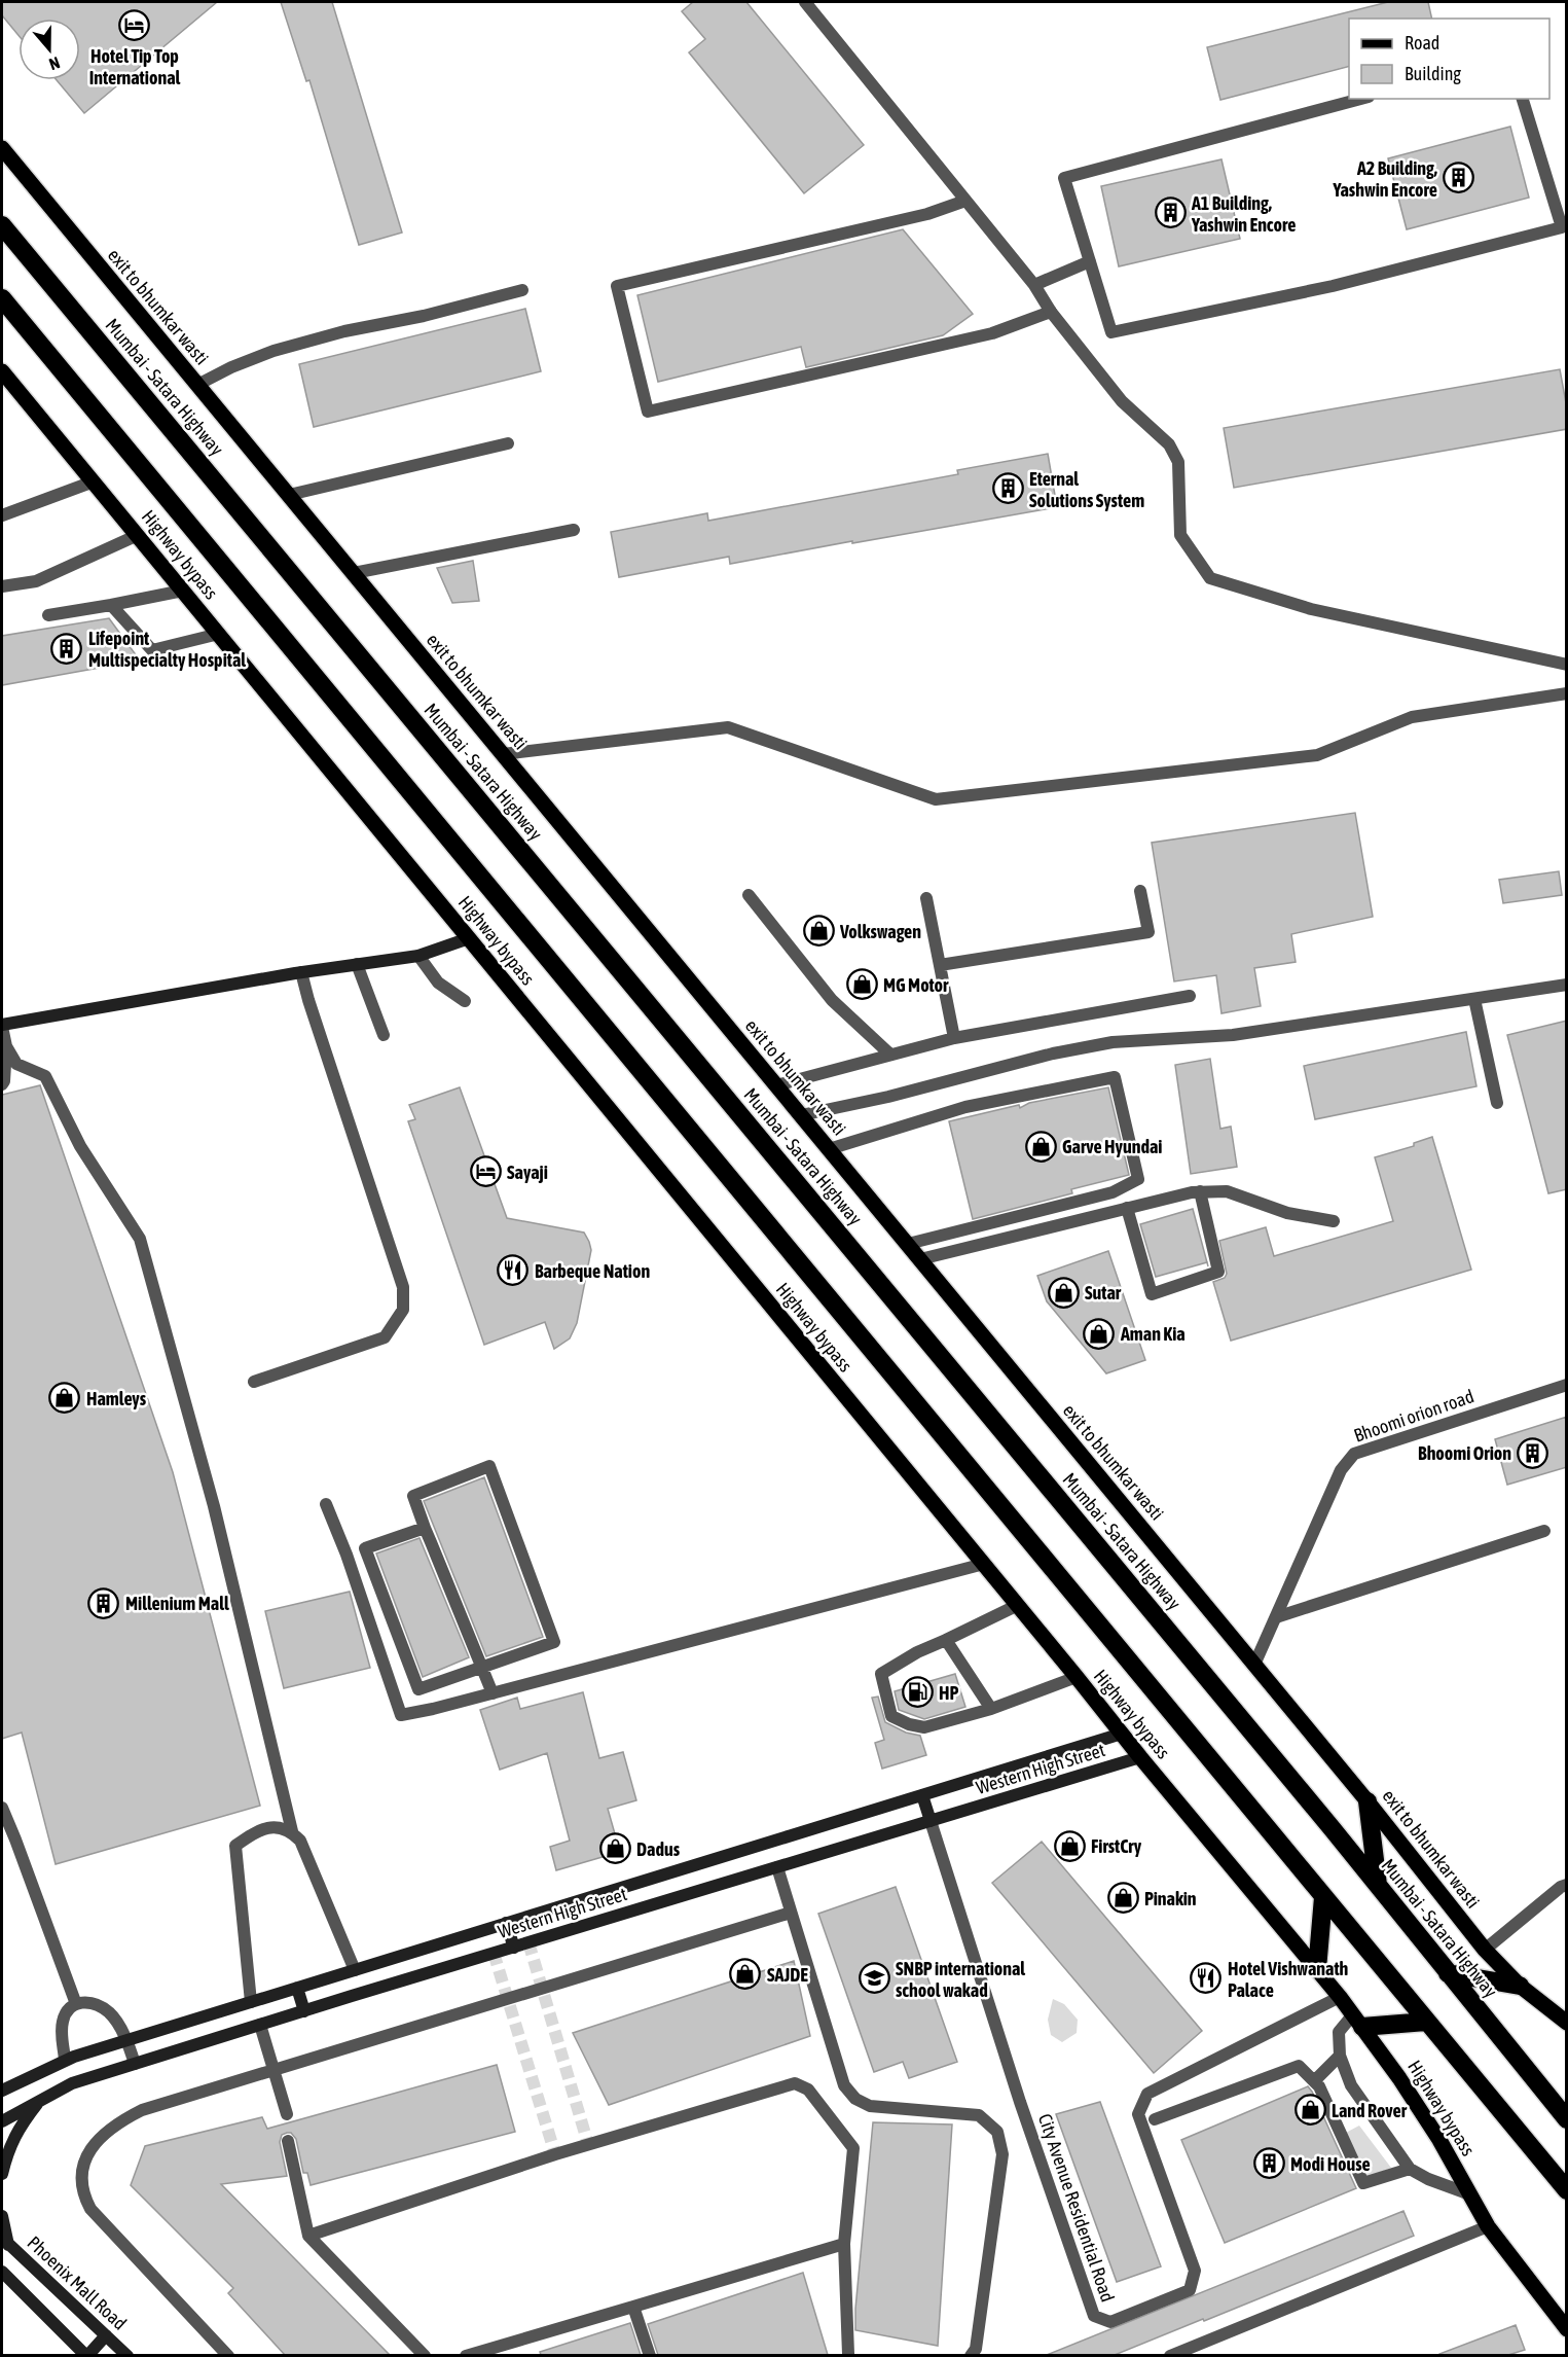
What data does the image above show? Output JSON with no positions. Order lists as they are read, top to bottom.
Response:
{
  "streets": {
    "highway": ["Mumbai - Satara Highway"],
    "main road": ["exit to bhumkar wasti", "Highway bypass"],
    "street": [
      "Bhoomi orion road",
      "Western High Street",
      "City Avenue Residential Road",
      "Phoenix Mall Road"
    ]
  },
  "crossings": [
    ["exit to bhumkar wasti", "Bhoomi orion road"],
    ["Highway bypass", "Western High Street"],
    ["Highway bypass", "City Avenue Residential Road"],
    ["Western High Street", "City Avenue Residential Road"]
  ],
  "places": {
    "hotel": ["Hotel Tip Top International", "Sayaji"],
    "building": [
      "A2 Building, Yashwin Encore",
      "A1 Building, Yashwin Encore",
      "Eternal Solutions System",
      "Lifepoint Multispecialty Hospital",
      "Bhoomi Orion",
      "Millenium Mall",
      "Modi House"
    ],
    "shop": [
      "Volkswagen",
      "MG Motor",
      "Garve Hyundai",
      "Sutar",
      "Aman Kia",
      "Hamleys",
      "FirstCry",
      "Dadus",
      "Pinakin",
      "SAJDE",
      "Land Rover"
    ],
    "restaurant": ["Barbeque Nation", "Hotel Vishwanath Palace"],
    "fuel station": ["HP"],
    "school or university": ["SNBP international school wakad"]
  },
  "legend": ["Road", "Building"],
  "north": "bottom"
}
